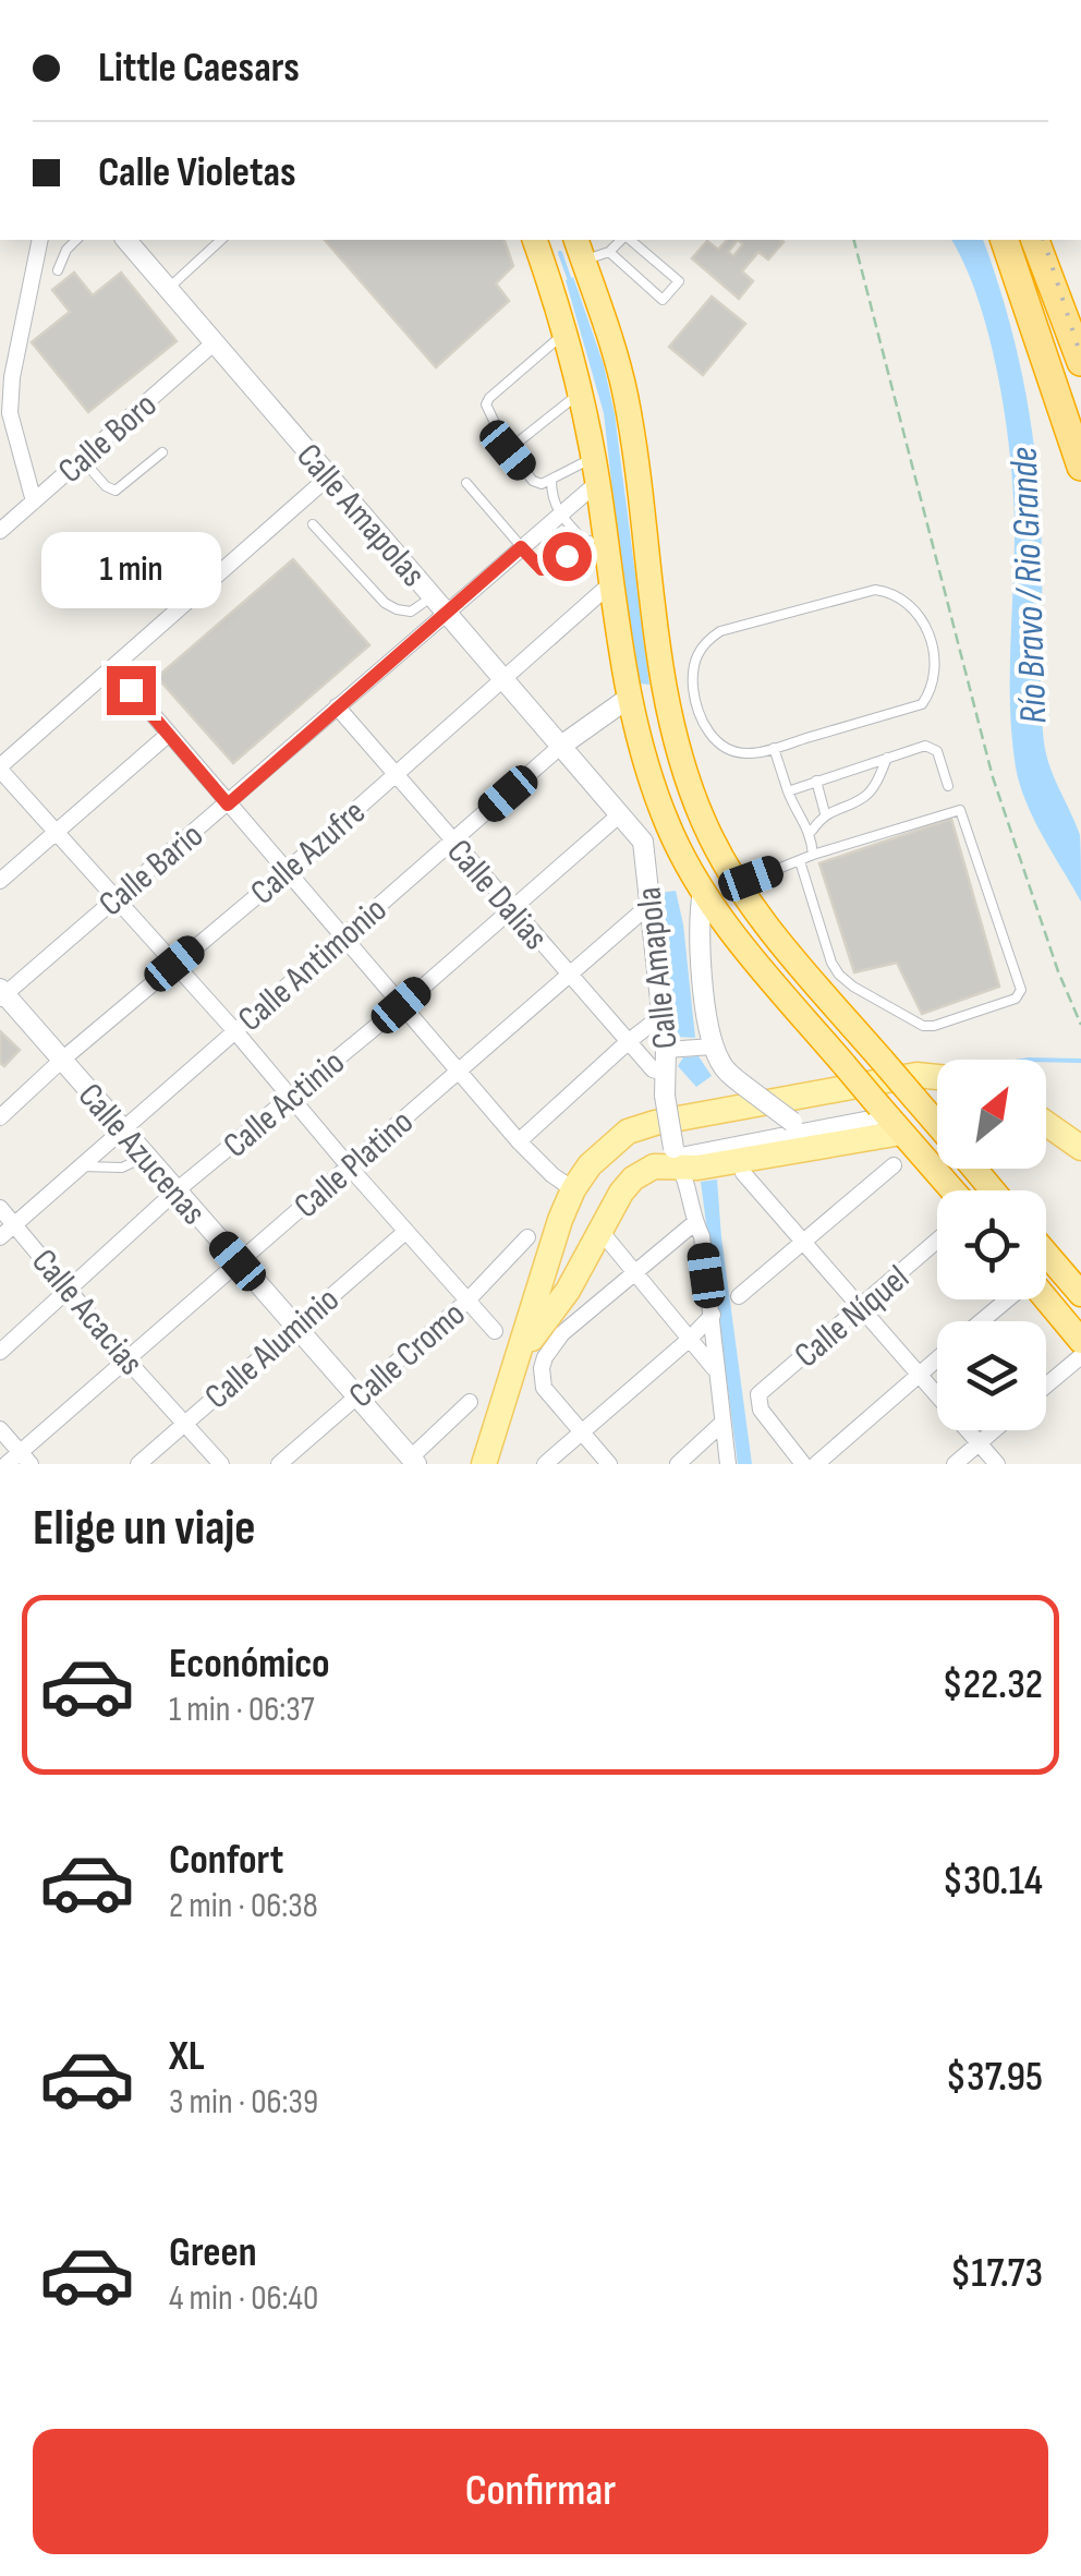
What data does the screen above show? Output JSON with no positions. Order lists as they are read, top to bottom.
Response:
{
  "streets": {
    "street": [
      "Calle Boro",
      "Calle Amapolas",
      "Calle Azufre",
      "Calle Bario",
      "Calle Dalias",
      "Calle Antimonio",
      "Calle Amapola",
      "Calle Actinio",
      "Calle Azucenas",
      "Calle Platino",
      "Calle Acacias",
      "Calle Níquel",
      "Calle Aluminio",
      "Calle Cromo"
    ]
  },
  "crossings": [
    ["Calle Boro", "Calle Amapolas"],
    ["Calle Amapolas", "Calle Azufre"],
    ["Calle Amapolas", "Calle Bario"],
    ["Calle Amapolas", "Calle Antimonio"],
    ["Calle Amapolas", "Calle Amapola"],
    ["Calle Amapolas", "Calle Actinio"],
    ["Calle Azufre", "Calle Dalias"],
    ["Calle Azufre", "Calle Azucenas"],
    ["Calle Bario", "Calle Dalias"],
    ["Calle Bario", "Calle Azucenas"],
    ["Calle Dalias", "Calle Antimonio"],
    ["Calle Dalias", "Calle Amapola"],
    ["Calle Dalias", "Calle Actinio"],
    ["Calle Dalias", "Calle Platino"],
    ["Calle Antimonio", "Calle Azucenas"],
    ["Calle Antimonio", "Calle Acacias"],
    ["Calle Amapola", "Calle Platino"],
    ["Calle Actinio", "Calle Azucenas"],
    ["Calle Actinio", "Calle Acacias"],
    ["Calle Azucenas", "Calle Platino"],
    ["Calle Azucenas", "Calle Aluminio"],
    ["Calle Azucenas", "Calle Cromo"],
    ["Calle Platino", "Calle Acacias"],
    ["Calle Acacias", "Calle Aluminio"]
  ],
  "water": ["Río Bravo / Rio Grande"],
  "north": "top right",
  "page": {
    "banner": ["Little Caesars", "Calle Violetas"],
    "bubble": "1 min",
    "heading": "Elige un viaje",
    "list": [
      {
        "name": "Económico",
        "note": "1 min · 06:37",
        "value": "$22.32"
      },
      {
        "name": "Confort",
        "note": "2 min · 06:38",
        "value": "$30.14"
      },
      {
        "name": "XL",
        "note": "3 min · 06:39",
        "value": "$37.95"
      },
      {
        "name": "Green",
        "note": "4 min · 06:40",
        "value": "$17.73"
      }
    ],
    "buttons": "Confirmar"
  }
}
